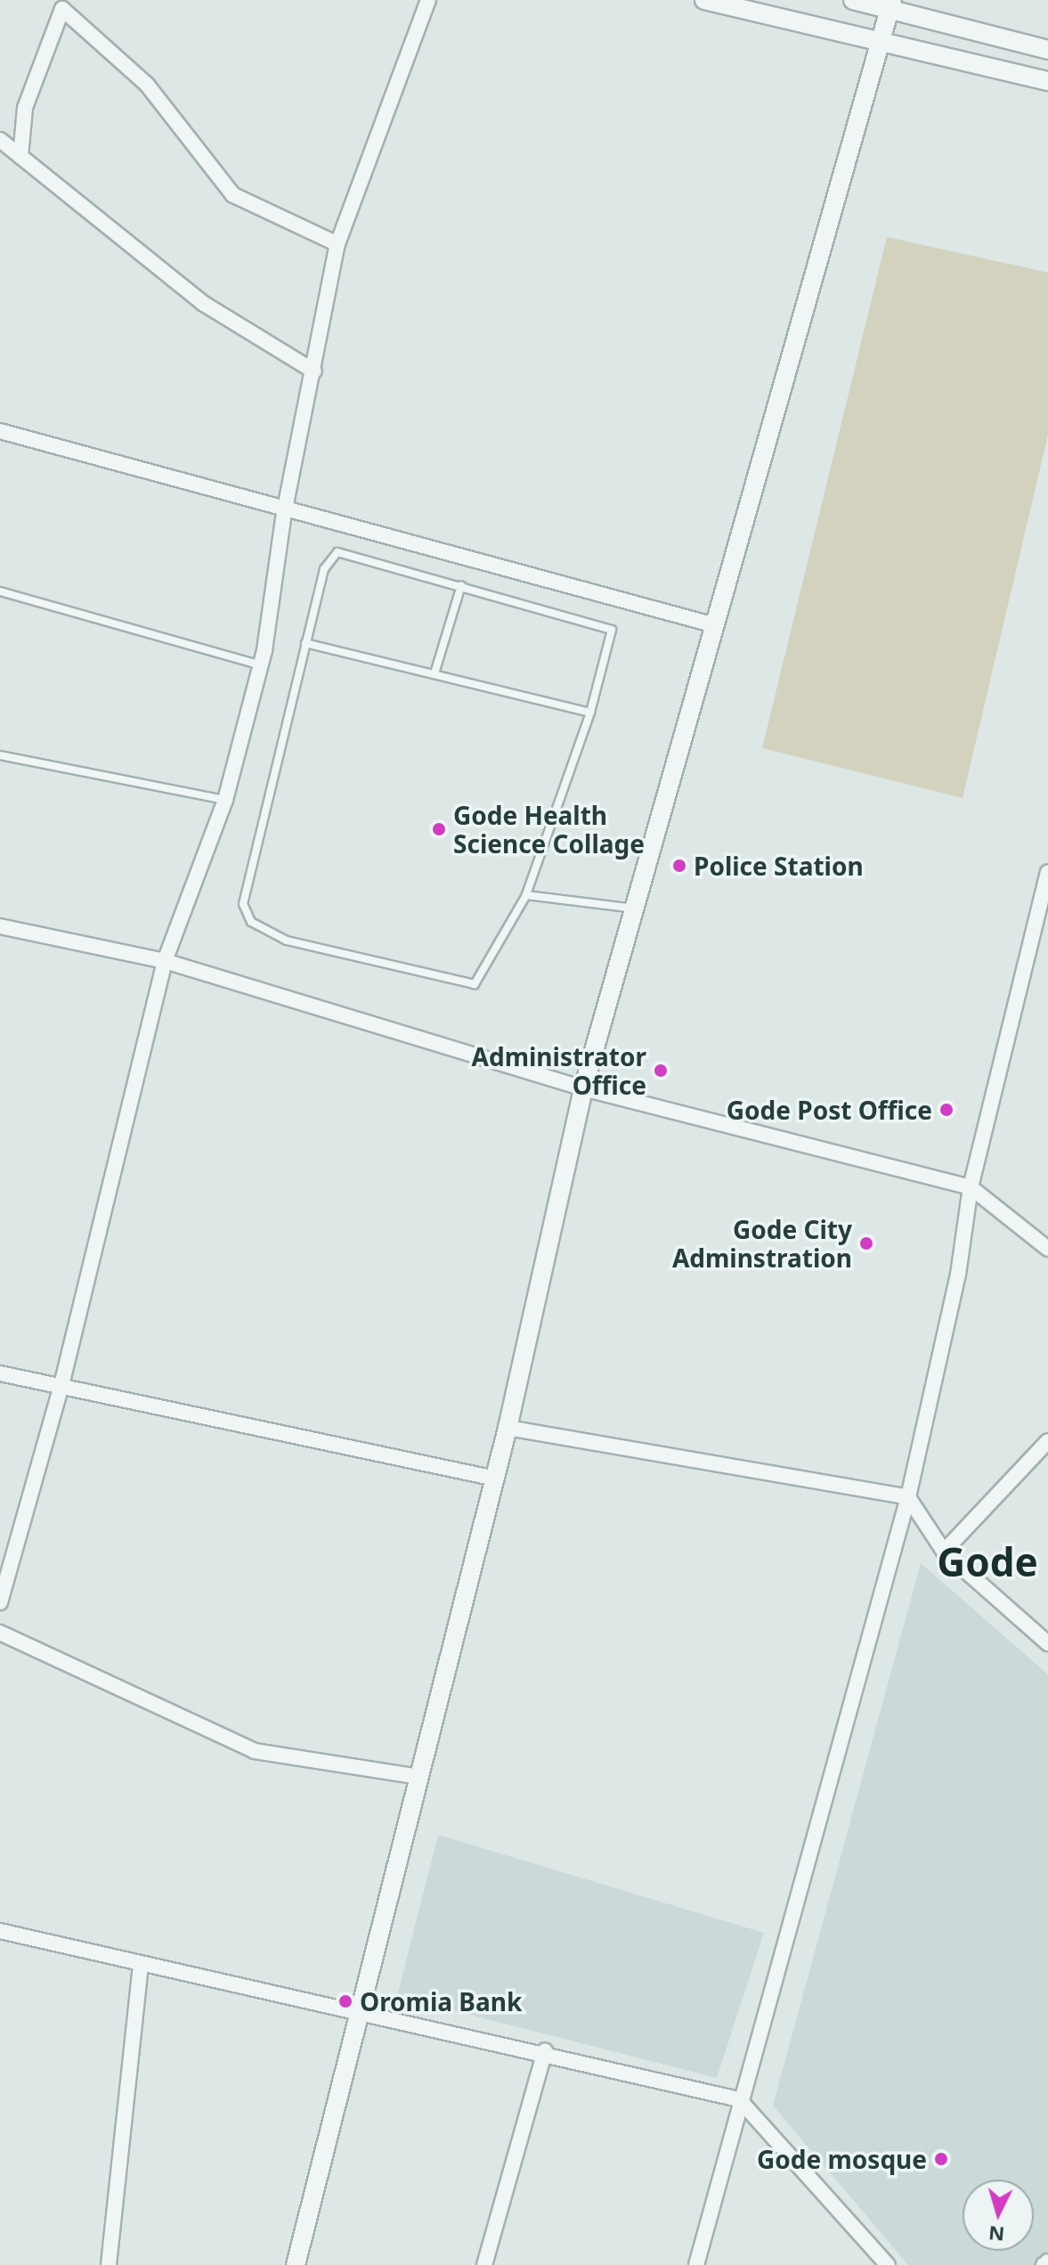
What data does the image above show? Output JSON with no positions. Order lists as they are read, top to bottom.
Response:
{
  "districts": ["Gode"],
  "places": [
    "Gode Health Science Collage",
    "Police Station",
    "Administrator Office",
    "Gode Post Office",
    "Gode City Adminstration",
    "Oromia Bank",
    "Gode mosque"
  ],
  "north": "bottom"
}
